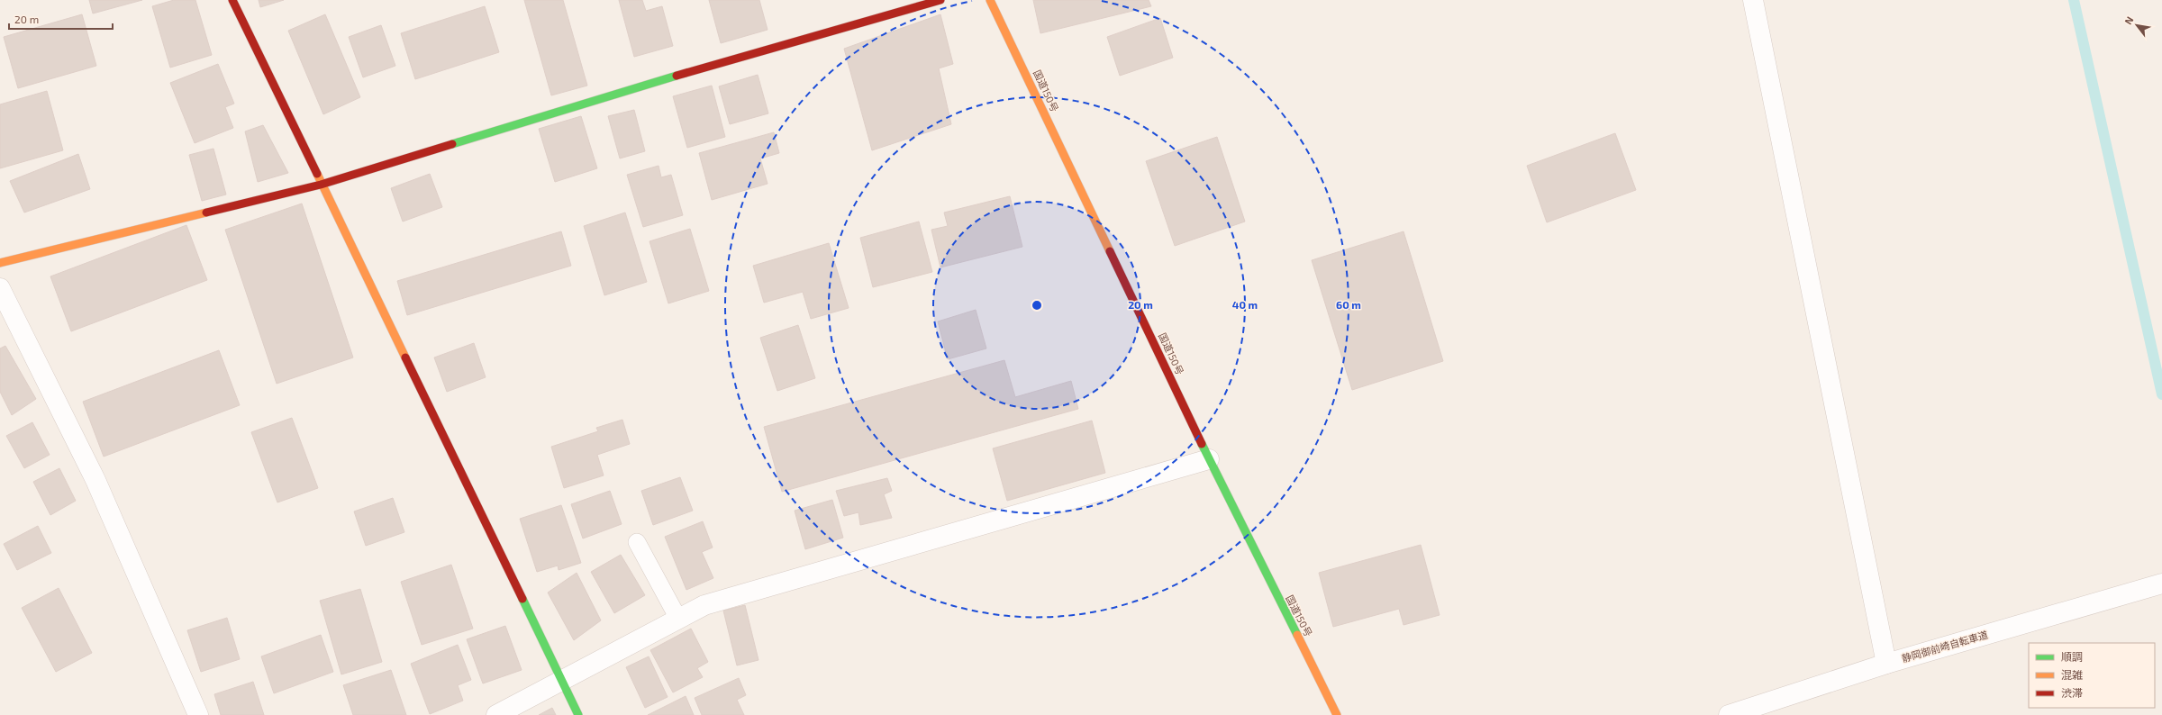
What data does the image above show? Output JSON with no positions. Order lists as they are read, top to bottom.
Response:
{
  "streets": {
    "main road": ["国道150号"],
    "street": ["静岡御前崎自転車道"]
  },
  "legend": ["順調", "混雑", "渋滞"],
  "scale_bar": "20 m",
  "north": "top left",
  "rings": ["20 m", "40 m", "60 m"]
}
